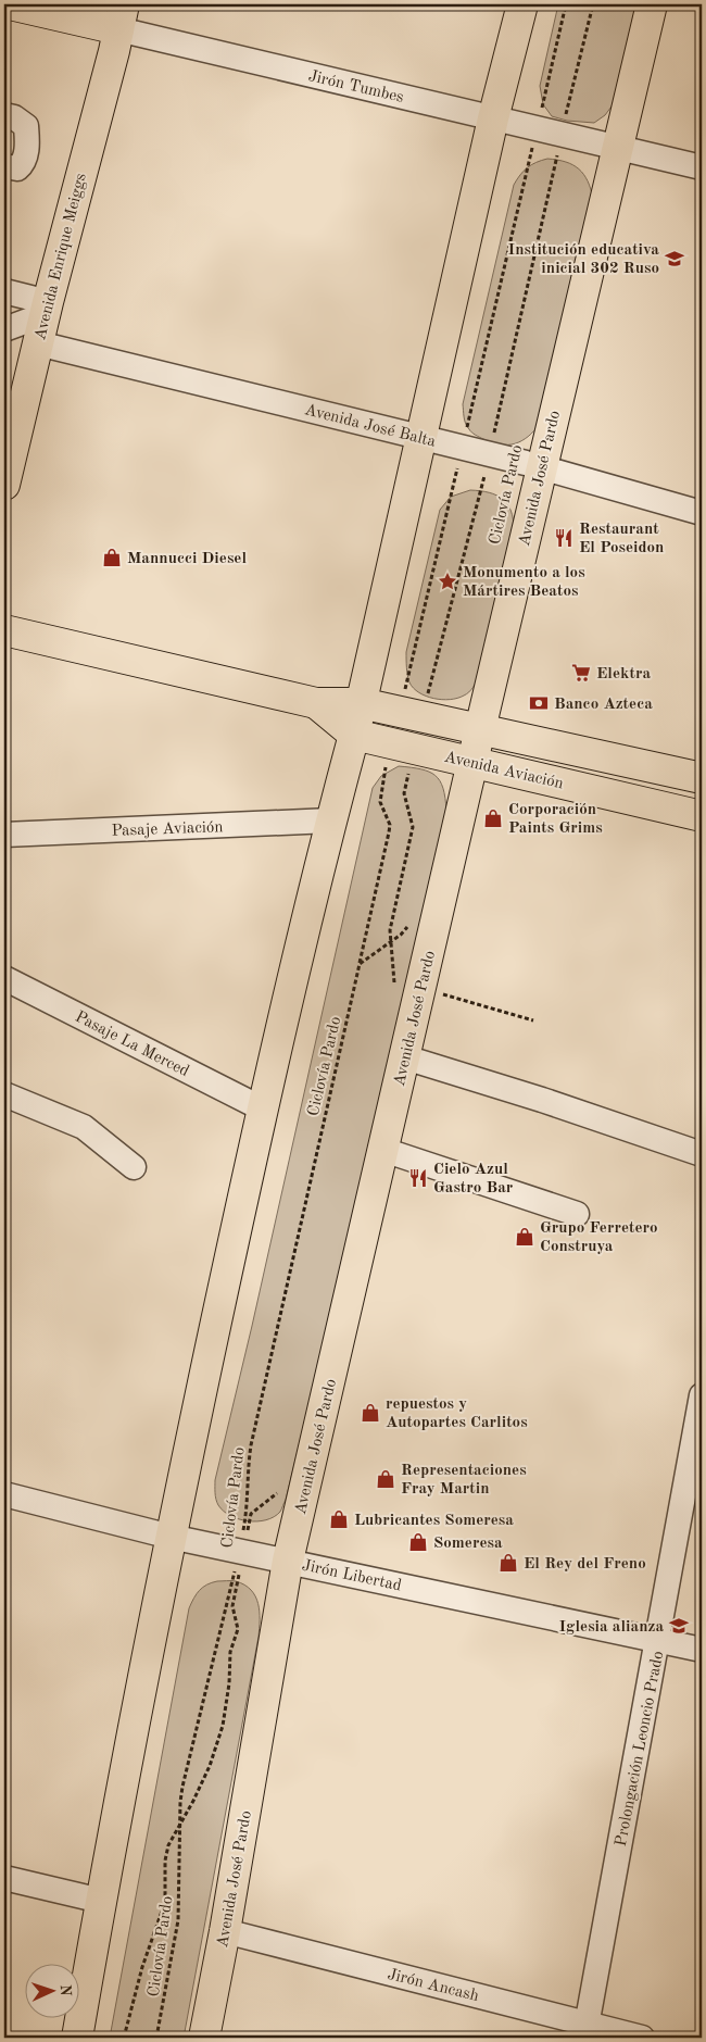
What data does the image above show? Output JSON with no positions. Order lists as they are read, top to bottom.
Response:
{
  "streets": {
    "main road": [
      "Jirón Tumbes",
      "Avenida Enrique Meiggs",
      "Avenida José Pardo",
      "Avenida Aviación"
    ],
    "street": [
      "Avenida José Balta",
      "Pasaje Aviación",
      "Pasaje La Merced",
      "Jirón Libertad",
      "Prolongación Leoncio Prado",
      "Jirón Ancash"
    ],
    "path": ["Ciclovía Pardo"]
  },
  "crossings": [
    ["Jirón Tumbes", "Avenida Enrique Meiggs"],
    ["Jirón Tumbes", "Avenida José Pardo"],
    ["Avenida Enrique Meiggs", "Avenida José Balta"],
    ["Avenida José Balta", "Avenida José Pardo"],
    ["Avenida José Pardo", "Avenida Aviación"],
    ["Avenida José Pardo", "Jirón Libertad"],
    ["Avenida José Pardo", "Jirón Ancash"],
    ["Ciclovía Pardo", "Avenida Aviación"],
    ["Ciclovía Pardo", "Jirón Libertad"],
    ["Jirón Libertad", "Prolongación Leoncio Prado"],
    ["Prolongación Leoncio Prado", "Jirón Ancash"]
  ],
  "places": {
    "school or university": ["Institución educativa inicial 302 Ruso", "Iglesia alianza"],
    "restaurant": ["Restaurant El Poseidon", "Cielo Azul Gastro Bar"],
    "shop": [
      "Mannucci Diesel",
      "Corporación Paints Grims",
      "Grupo Ferretero Construya",
      "repuestos y Autopartes Carlitos",
      "Representaciones Fray Martin",
      "Lubricantes Someresa",
      "Someresa",
      "El Rey del Freno"
    ],
    "place": ["Monumento a los Mártires Beatos"],
    "supermarket": ["Elektra"],
    "bank": ["Banco Azteca"]
  },
  "north": "right"
}
